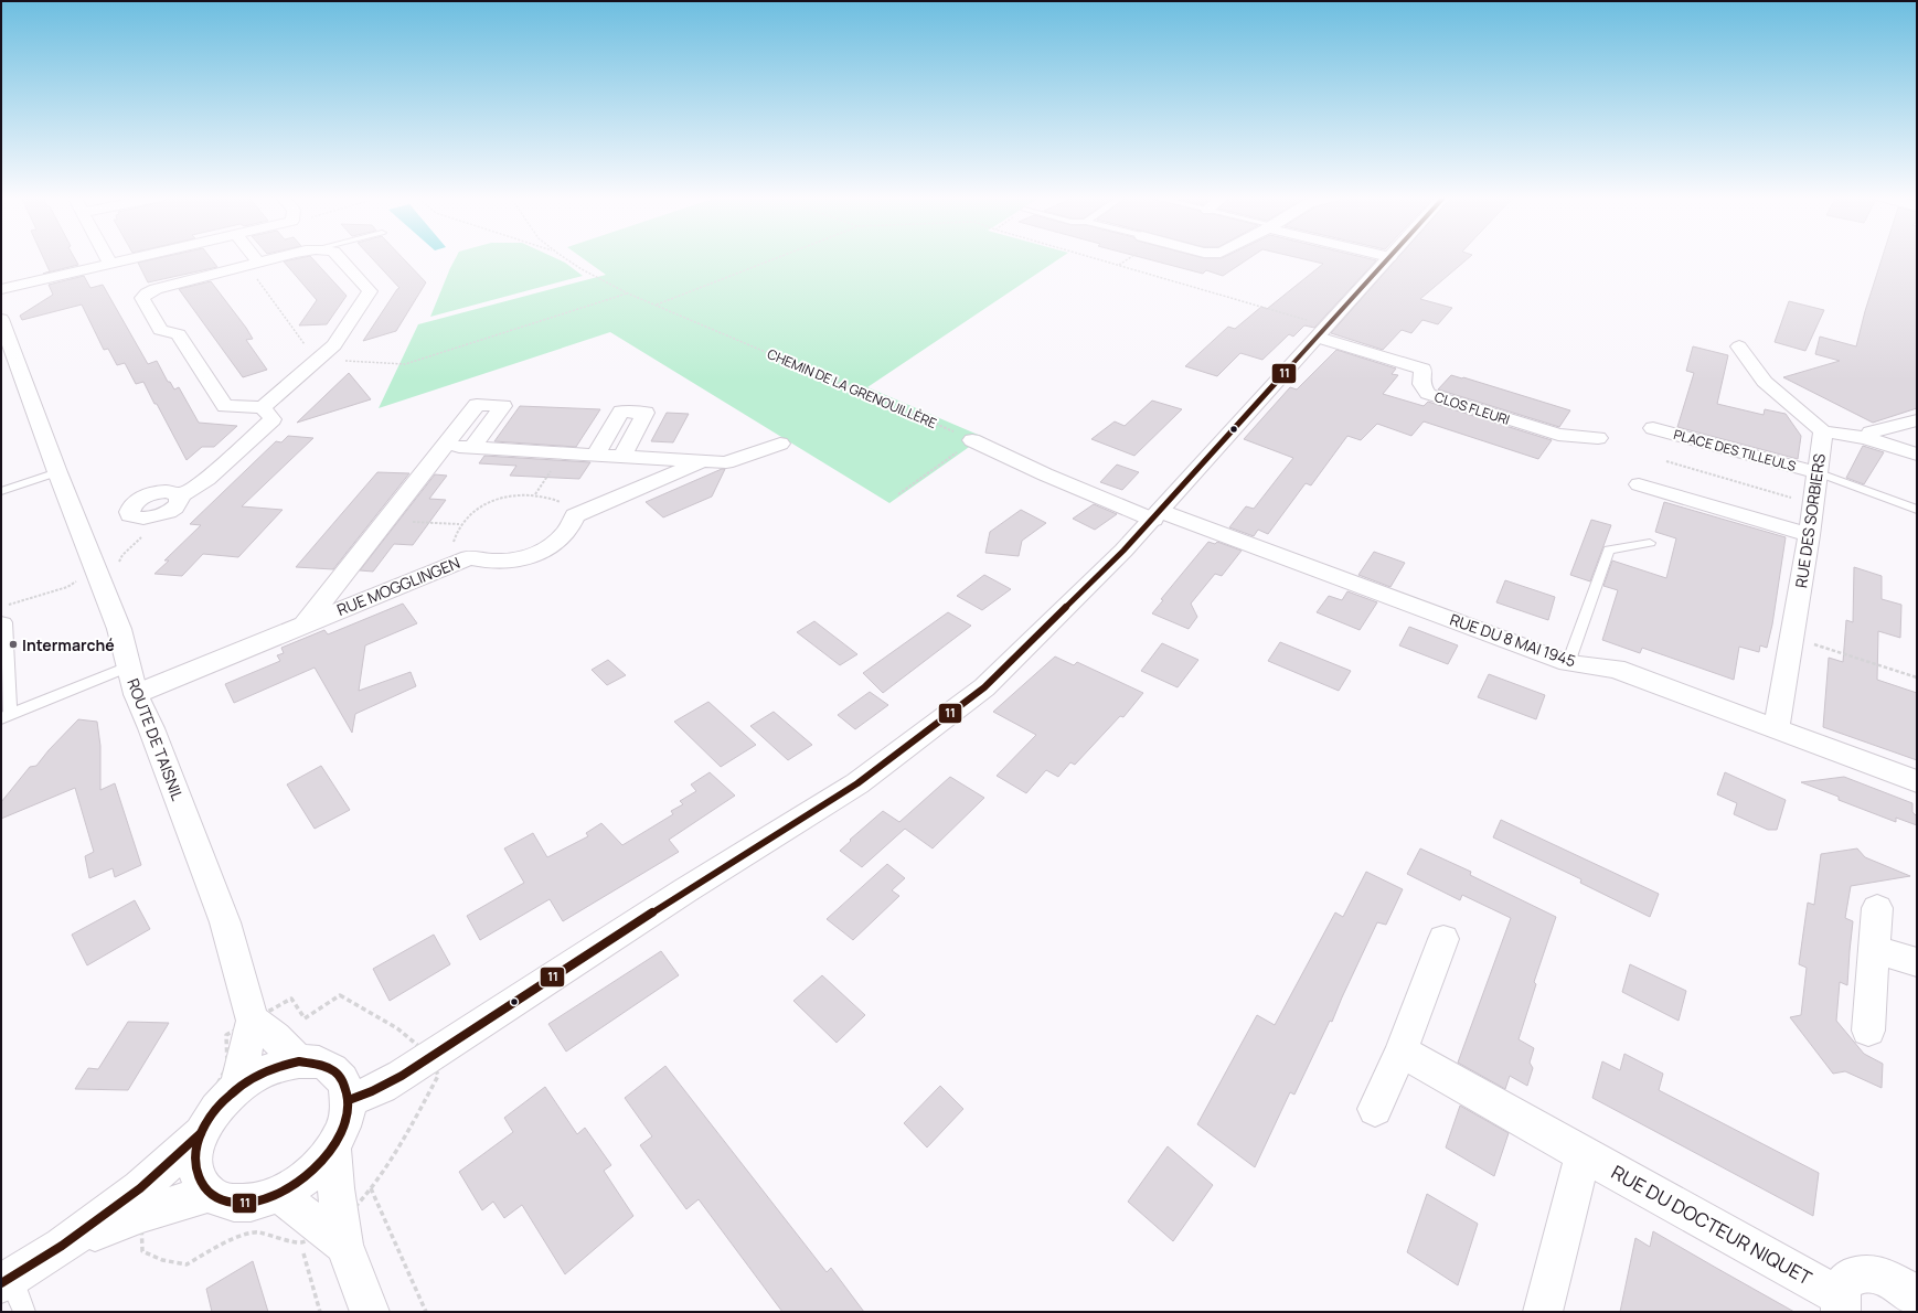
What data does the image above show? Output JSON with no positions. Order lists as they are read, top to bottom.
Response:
{
  "streets": {
    "street": [
      "CLOS FLEURI",
      "PLACE DES TILLEULS",
      "RUE DES SORBIERS",
      "RUE MOGGLINGEN",
      "RUE DU 8 MAI 1945",
      "ROUTE DE TAISNIL",
      "RUE DU DOCTEUR NIQUET"
    ],
    "path": ["CHEMIN DE LA GRENOUILLÈRE"]
  },
  "crossings": [
    ["PLACE DES TILLEULS", "RUE DES SORBIERS"],
    ["RUE DES SORBIERS", "RUE DU 8 MAI 1945"],
    ["RUE MOGGLINGEN", "ROUTE DE TAISNIL"]
  ],
  "places": ["Intermarché"],
  "lines": ["transit line 11"]
}
